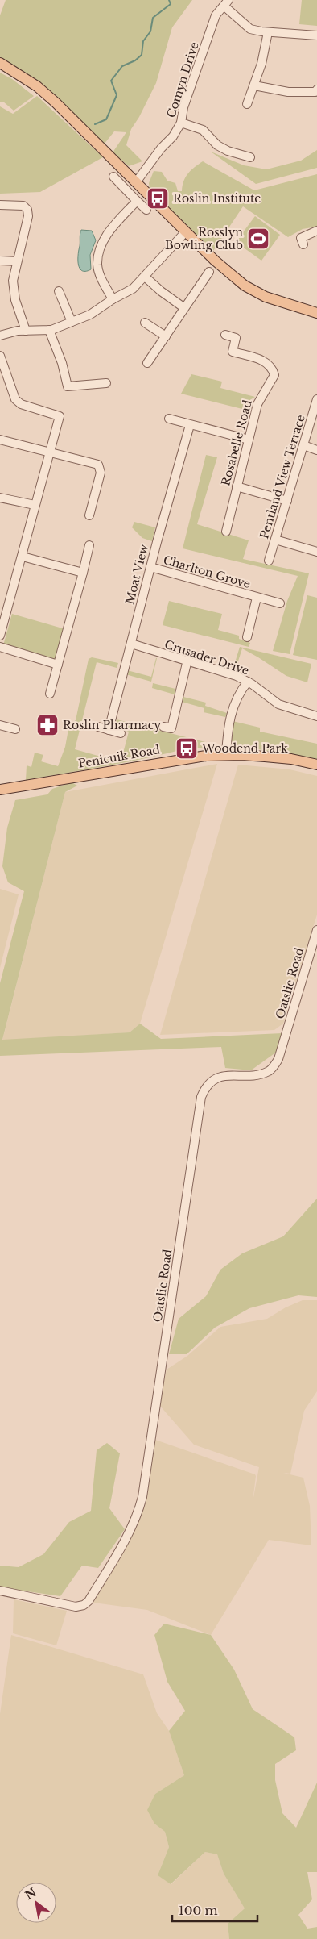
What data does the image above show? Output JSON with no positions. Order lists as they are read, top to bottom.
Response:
{
  "streets": {
    "main road": ["Penicuik Road"],
    "street": [
      "Comyn Drive",
      "Rosabelle Road",
      "Pentland View Terrace",
      "Charlton Grove",
      "Moat View",
      "Crusader Drive",
      "Oatslie Road"
    ]
  },
  "crossings": [
    ["Charlton Grove", "Moat View"],
    ["Moat View", "Crusader Drive"]
  ],
  "places": {
    "bus stop": ["Roslin Institute", "Woodend Park"],
    "sports": ["Rosslyn Bowling Club"],
    "pharmacy": ["Roslin Pharmacy"]
  },
  "scale_bar": "100 m",
  "north": "top left"
}
